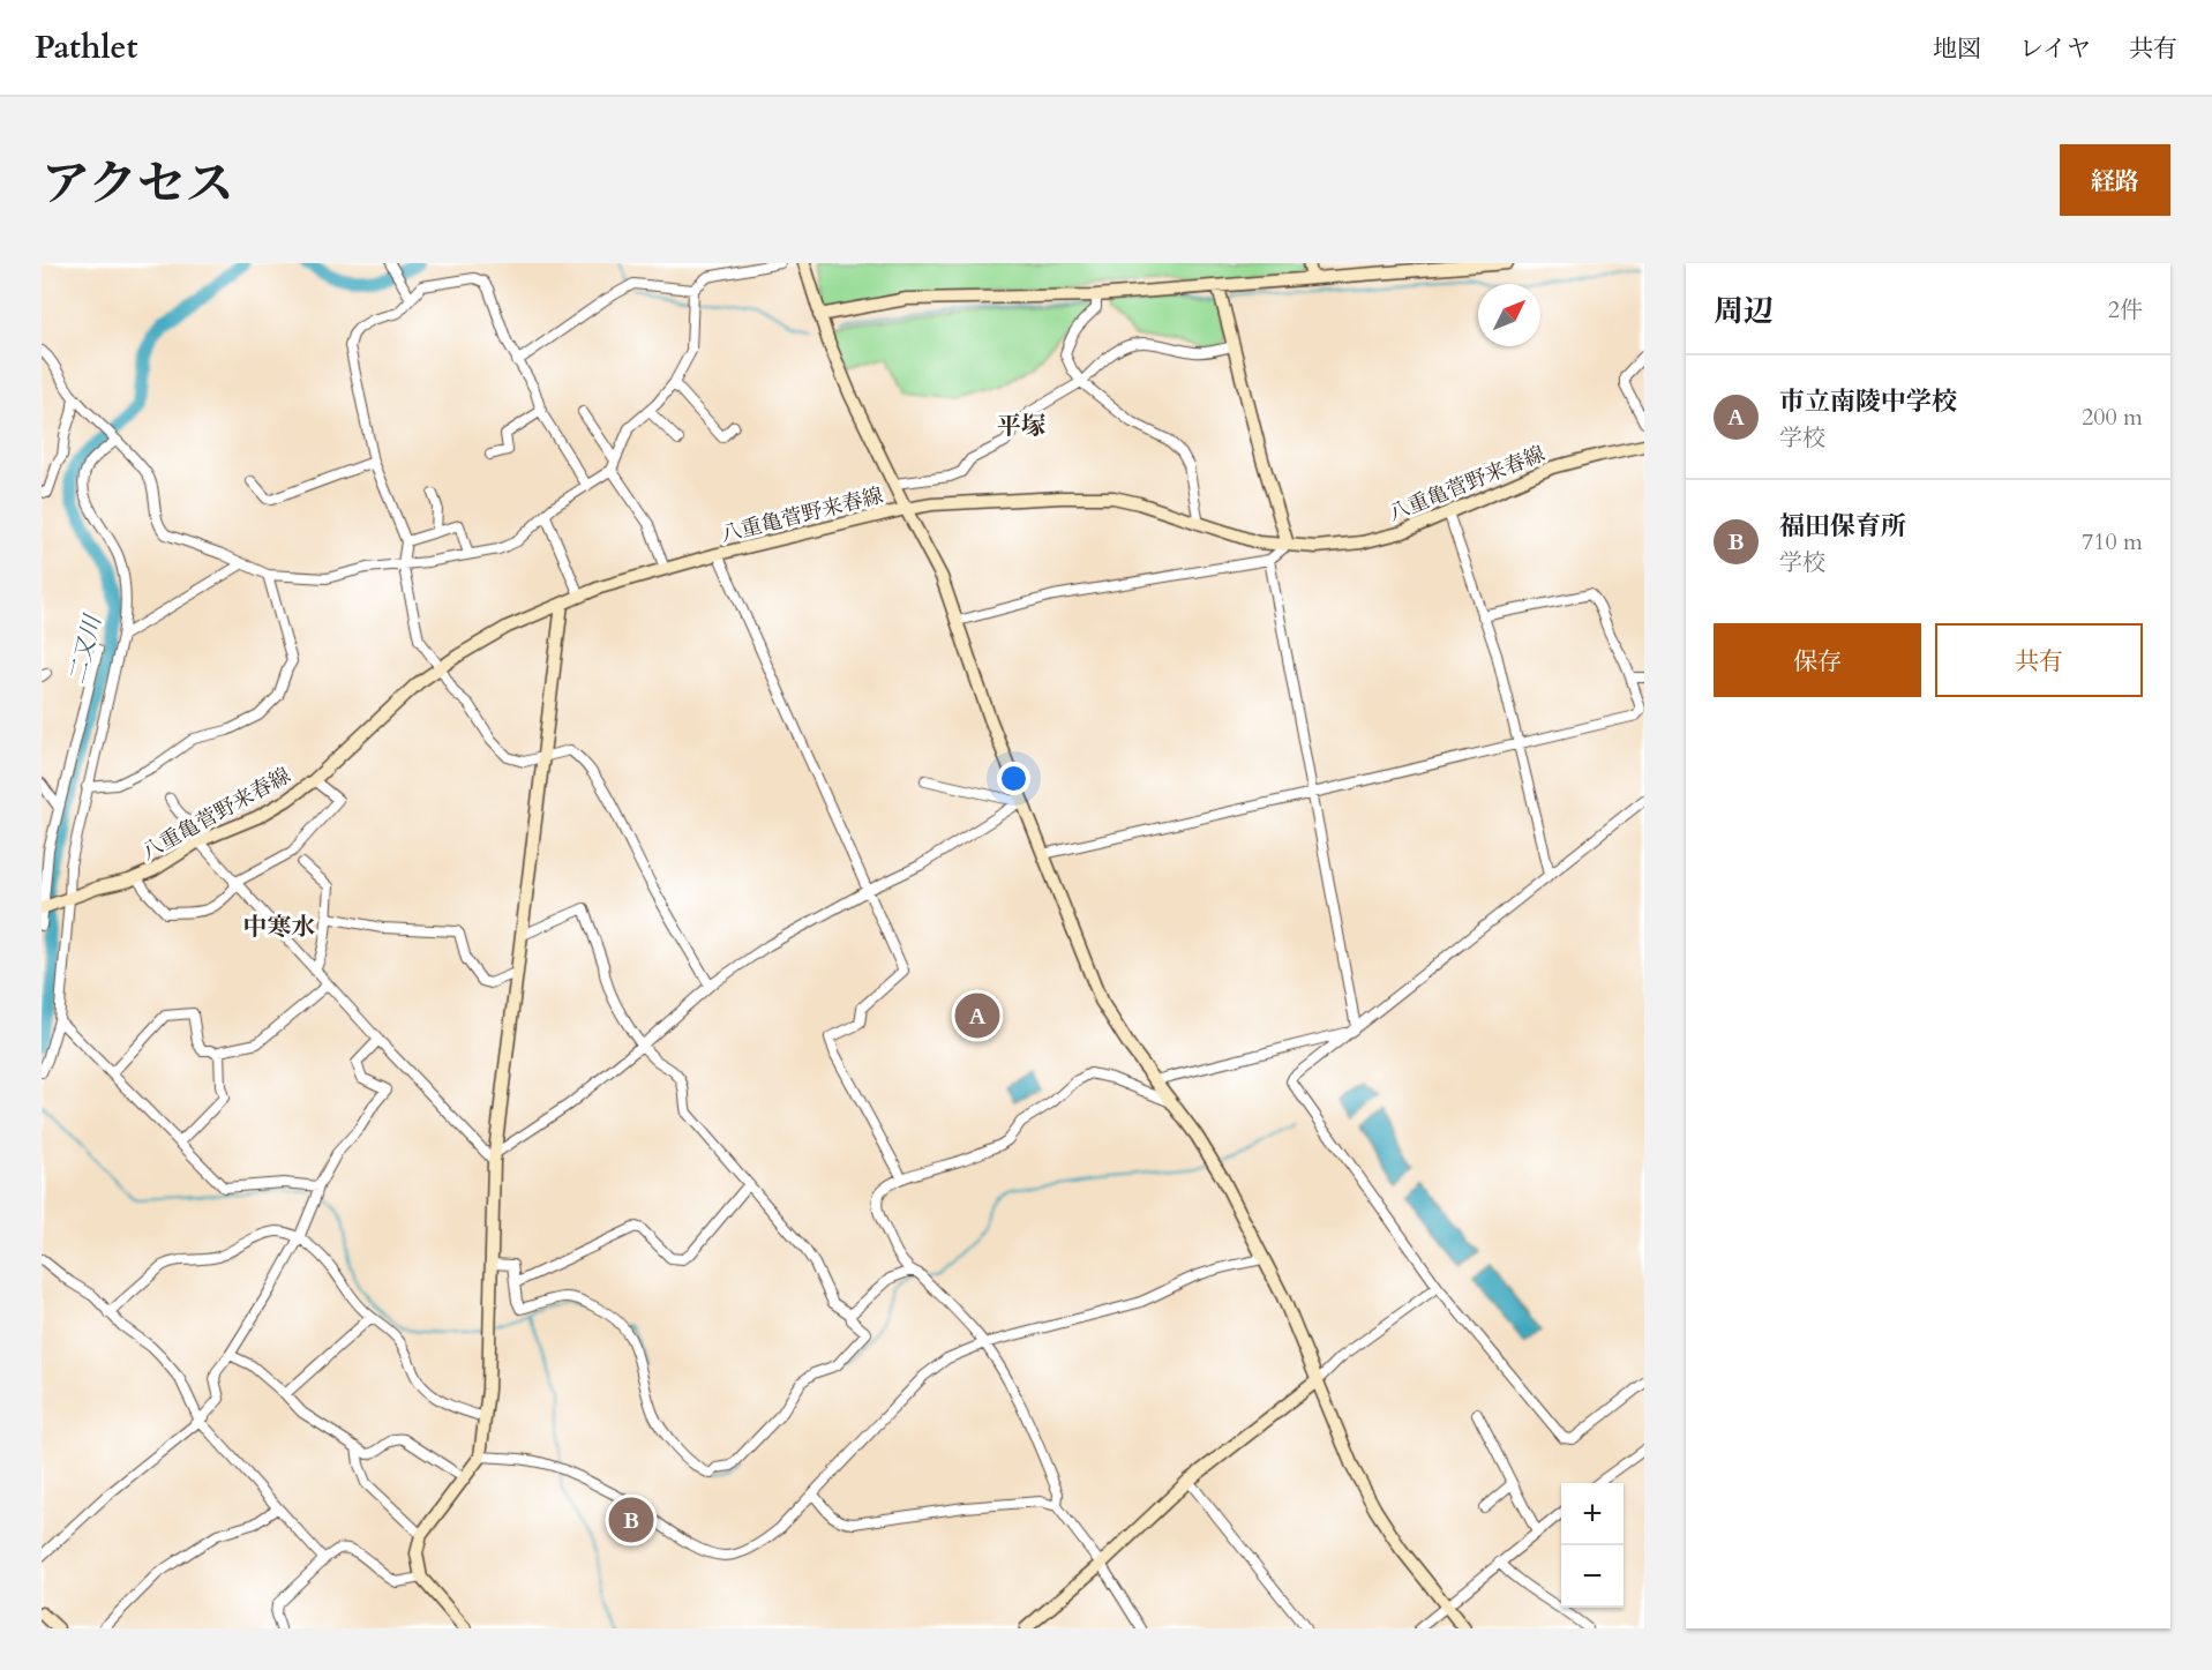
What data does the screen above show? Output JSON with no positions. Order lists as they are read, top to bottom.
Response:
{
  "streets": {
    "street": ["八重亀菅野来春線"]
  },
  "districts": ["平塚", "中寒水"],
  "water": ["二又川"],
  "north": "top right",
  "page": {
    "header": "Pathlet",
    "nav": ["地図", "レイヤ", "共有"],
    "title": "アクセス",
    "buttons": [
      "経路",
      ["保存", "共有"]
    ],
    "heading": ["周辺", "2件"],
    "list": [
      {
        "mark": "A",
        "name": "市立南陵中学校",
        "note": "学校",
        "value": "200 m"
      },
      {
        "mark": "B",
        "name": "福田保育所",
        "note": "学校",
        "value": "710 m"
      }
    ],
    "pins": ["A", "B"],
    "map_buttons": ["+", "−"]
  }
}
